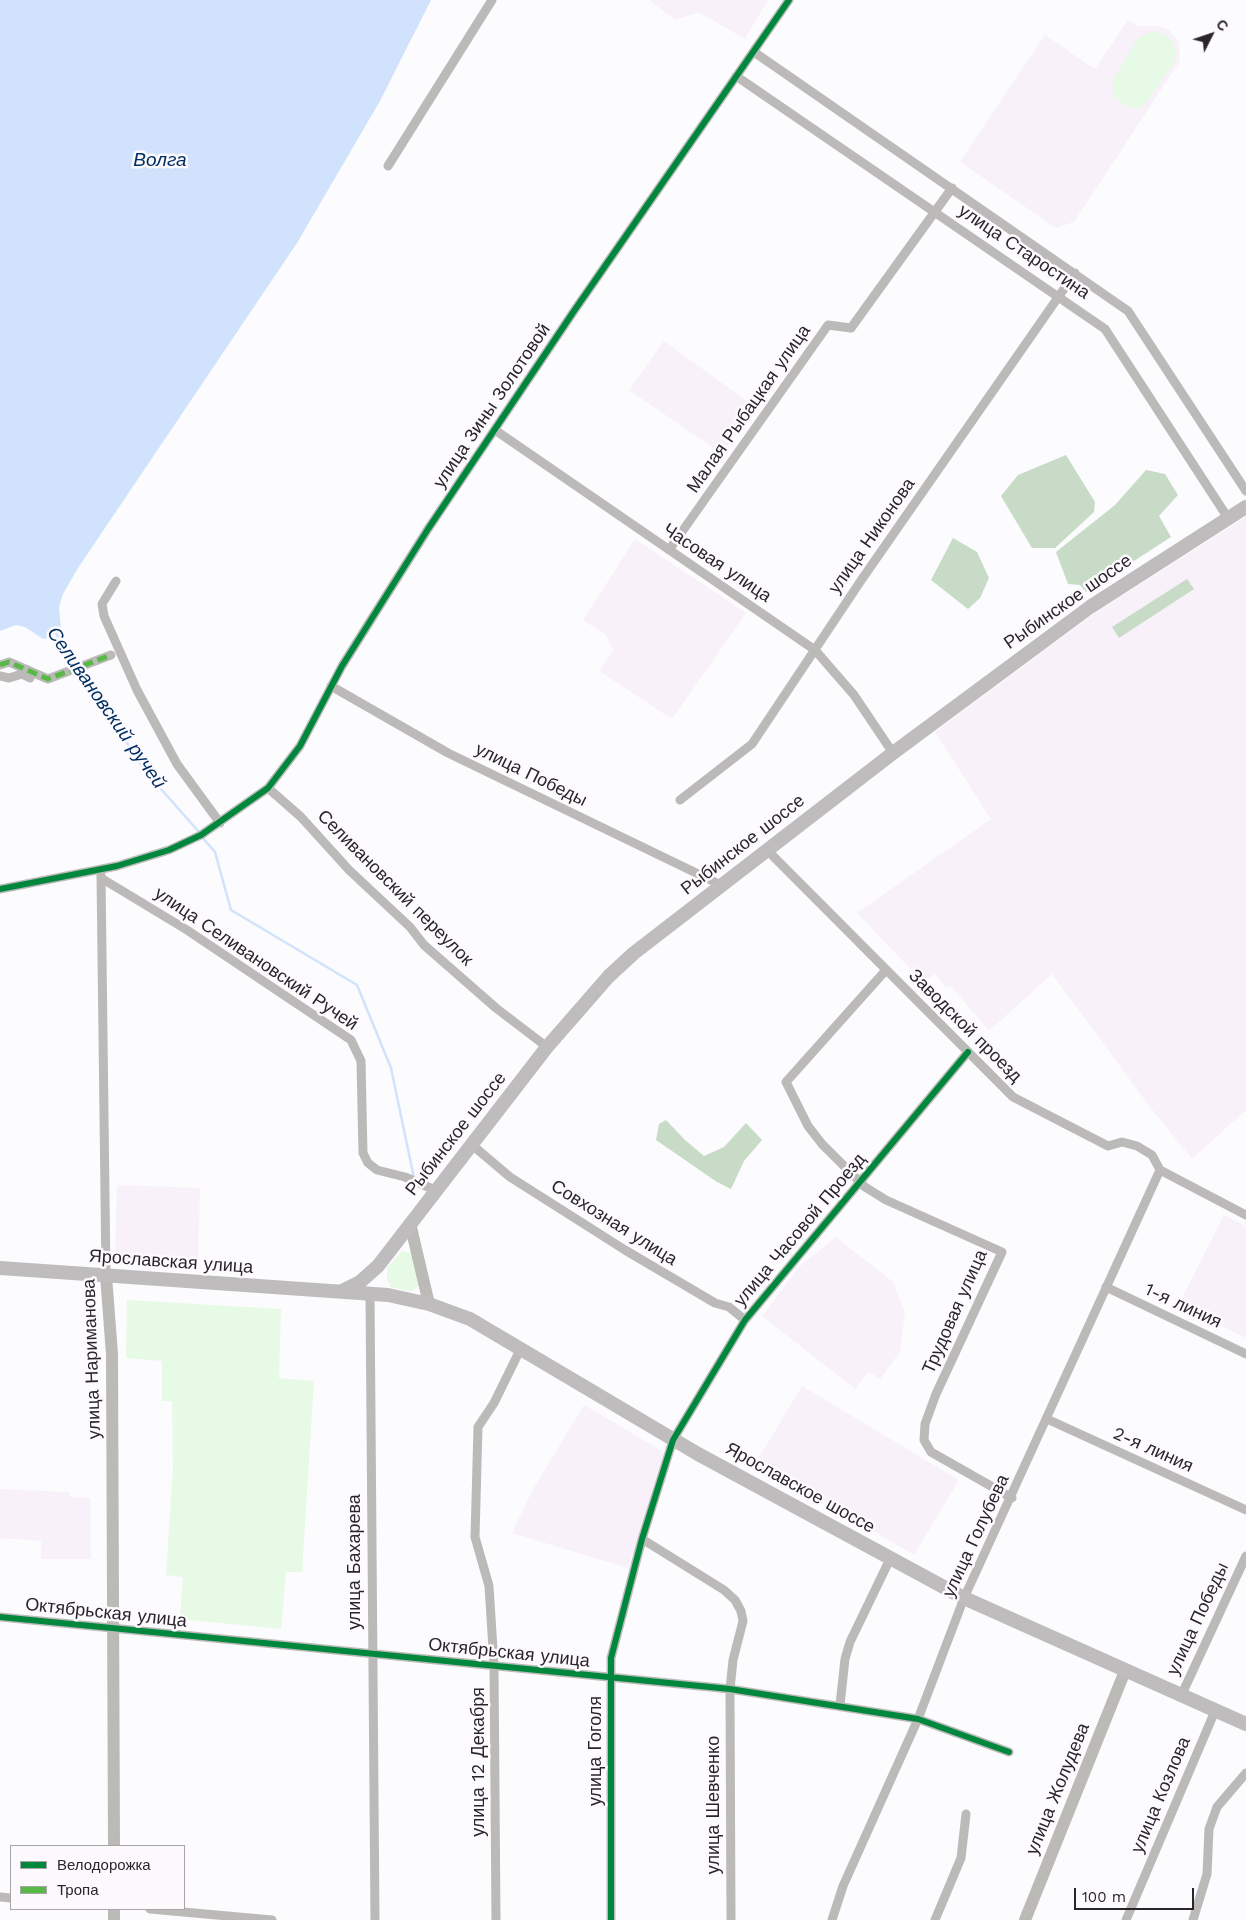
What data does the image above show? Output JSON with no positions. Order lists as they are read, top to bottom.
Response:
{
  "streets": {
    "main road": [
      "Рыбинское шоссе",
      "Ярославская улица",
      "улица Нариманова",
      "Ярославское шоссе",
      "улица Жолудева"
    ],
    "street": [
      "улица Старостина",
      "улица Зины Золотовой",
      "Малая Рыбацкая улица",
      "улица Никонова",
      "Часовая улица",
      "улица Победы",
      "Селивановский переулок",
      "улица Селивановский Ручей",
      "Заводской проезд",
      "Совхозная улица",
      "улица Часовой Проезд",
      "1-я линия",
      "Трудовая улица",
      "2-я линия",
      "улица Голубева",
      "улица Бахарева",
      "Октябрьская улица",
      "улица Гоголя",
      "улица 12 Декабря",
      "улица Козлова",
      "улица Шевченко"
    ]
  },
  "crossings": [
    ["улица Старостина", "улица Зины Золотовой"],
    ["улица Старостина", "Малая Рыбацкая улица"],
    ["улица Старостина", "улица Никонова"],
    ["улица Старостина", "Рыбинское шоссе"],
    ["улица Зины Золотовой", "Часовая улица"],
    ["улица Зины Золотовой", "улица Победы"],
    ["улица Зины Золотовой", "Селивановский переулок"],
    ["улица Зины Золотовой", "улица Селивановский Ручей"],
    ["улица Зины Золотовой", "улица Нариманова"],
    ["Малая Рыбацкая улица", "Часовая улица"],
    ["улица Никонова", "Часовая улица"],
    ["Часовая улица", "Рыбинское шоссе"],
    ["Рыбинское шоссе", "улица Победы"],
    ["Рыбинское шоссе", "Селивановский переулок"],
    ["Рыбинское шоссе", "улица Селивановский Ручей"],
    ["Рыбинское шоссе", "Заводской проезд"],
    ["Рыбинское шоссе", "Совхозная улица"],
    ["Рыбинское шоссе", "Ярославская улица"],
    ["Рыбинское шоссе", "Ярославское шоссе"],
    ["улица Победы", "Ярославское шоссе"],
    ["улица Селивановский Ручей", "улица Нариманова"],
    ["Заводской проезд", "улица Часовой Проезд"],
    ["Заводской проезд", "Трудовая улица"],
    ["Заводской проезд", "улица Голубева"],
    ["Совхозная улица", "улица Часовой Проезд"],
    ["улица Часовой Проезд", "Трудовая улица"],
    ["улица Часовой Проезд", "Ярославское шоссе"],
    ["улица Часовой Проезд", "улица Гоголя"],
    ["Ярославская улица", "улица Нариманова"],
    ["Ярославская улица", "Ярославское шоссе"],
    ["1-я линия", "улица Голубева"],
    ["Трудовая улица", "улица Голубева"],
    ["улица Нариманова", "Октябрьская улица"],
    ["2-я линия", "улица Голубева"],
    ["Ярославское шоссе", "улица Голубева"],
    ["Ярославское шоссе", "улица Бахарева"],
    ["Ярославское шоссе", "улица Гоголя"],
    ["Ярославское шоссе", "улица 12 Декабря"],
    ["Ярославское шоссе", "улица Жолудева"],
    ["Ярославское шоссе", "улица Козлова"],
    ["улица Голубева", "Октябрьская улица"],
    ["улица Бахарева", "Октябрьская улица"],
    ["Октябрьская улица", "улица Гоголя"],
    ["Октябрьская улица", "улица 12 Декабря"],
    ["Октябрьская улица", "улица Шевченко"],
    ["улица Гоголя", "улица Шевченко"]
  ],
  "water": ["Волга", "Селивановский ручей"],
  "legend": ["Велодорожка", "Тропа"],
  "scale_bar": "100 m",
  "north": "top right"
}
